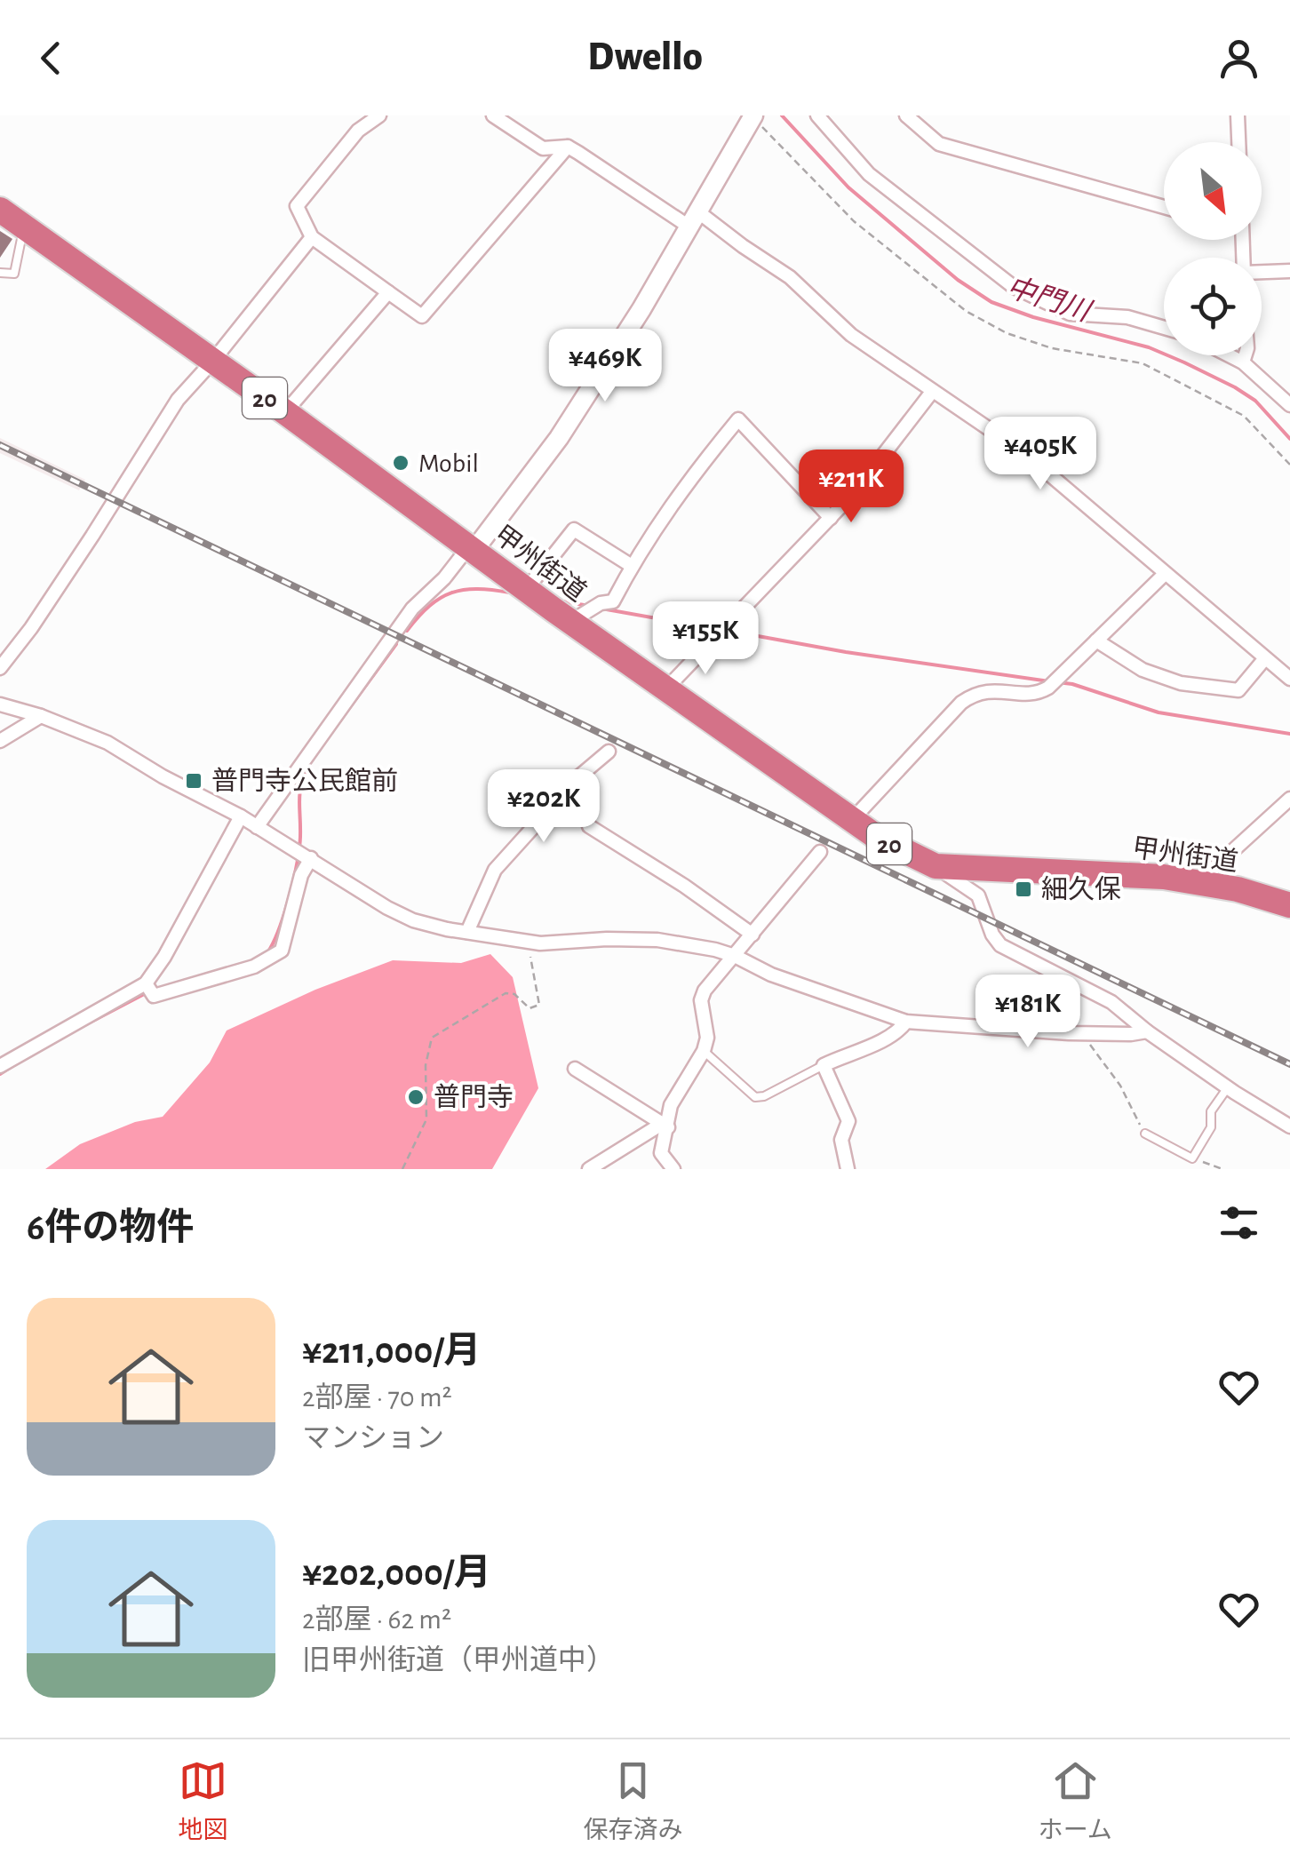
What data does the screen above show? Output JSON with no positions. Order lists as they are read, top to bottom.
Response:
{
  "streets": {
    "highway": ["20", "甲州街道"]
  },
  "water": ["中門川"],
  "places": {
    "other": ["Mobil", "普門寺"],
    "transit": ["普門寺公民館前", "細久保"]
  },
  "north": "bottom right",
  "page": {
    "header": "Dwello",
    "price": [
      "¥469K",
      "¥405K",
      "¥211K",
      "¥155K",
      "¥202K",
      "¥181K"
    ],
    "heading": "6件の物件",
    "list": [
      {
        "name": "¥211,000/月",
        "note": "2部屋 · 70 m² · マンション"
      },
      {
        "name": "¥202,000/月",
        "note": "2部屋 · 62 m² · 旧甲州街道（甲州道中）"
      }
    ],
    "tabs": ["地図", "保存済み", "ホーム"]
  }
}
